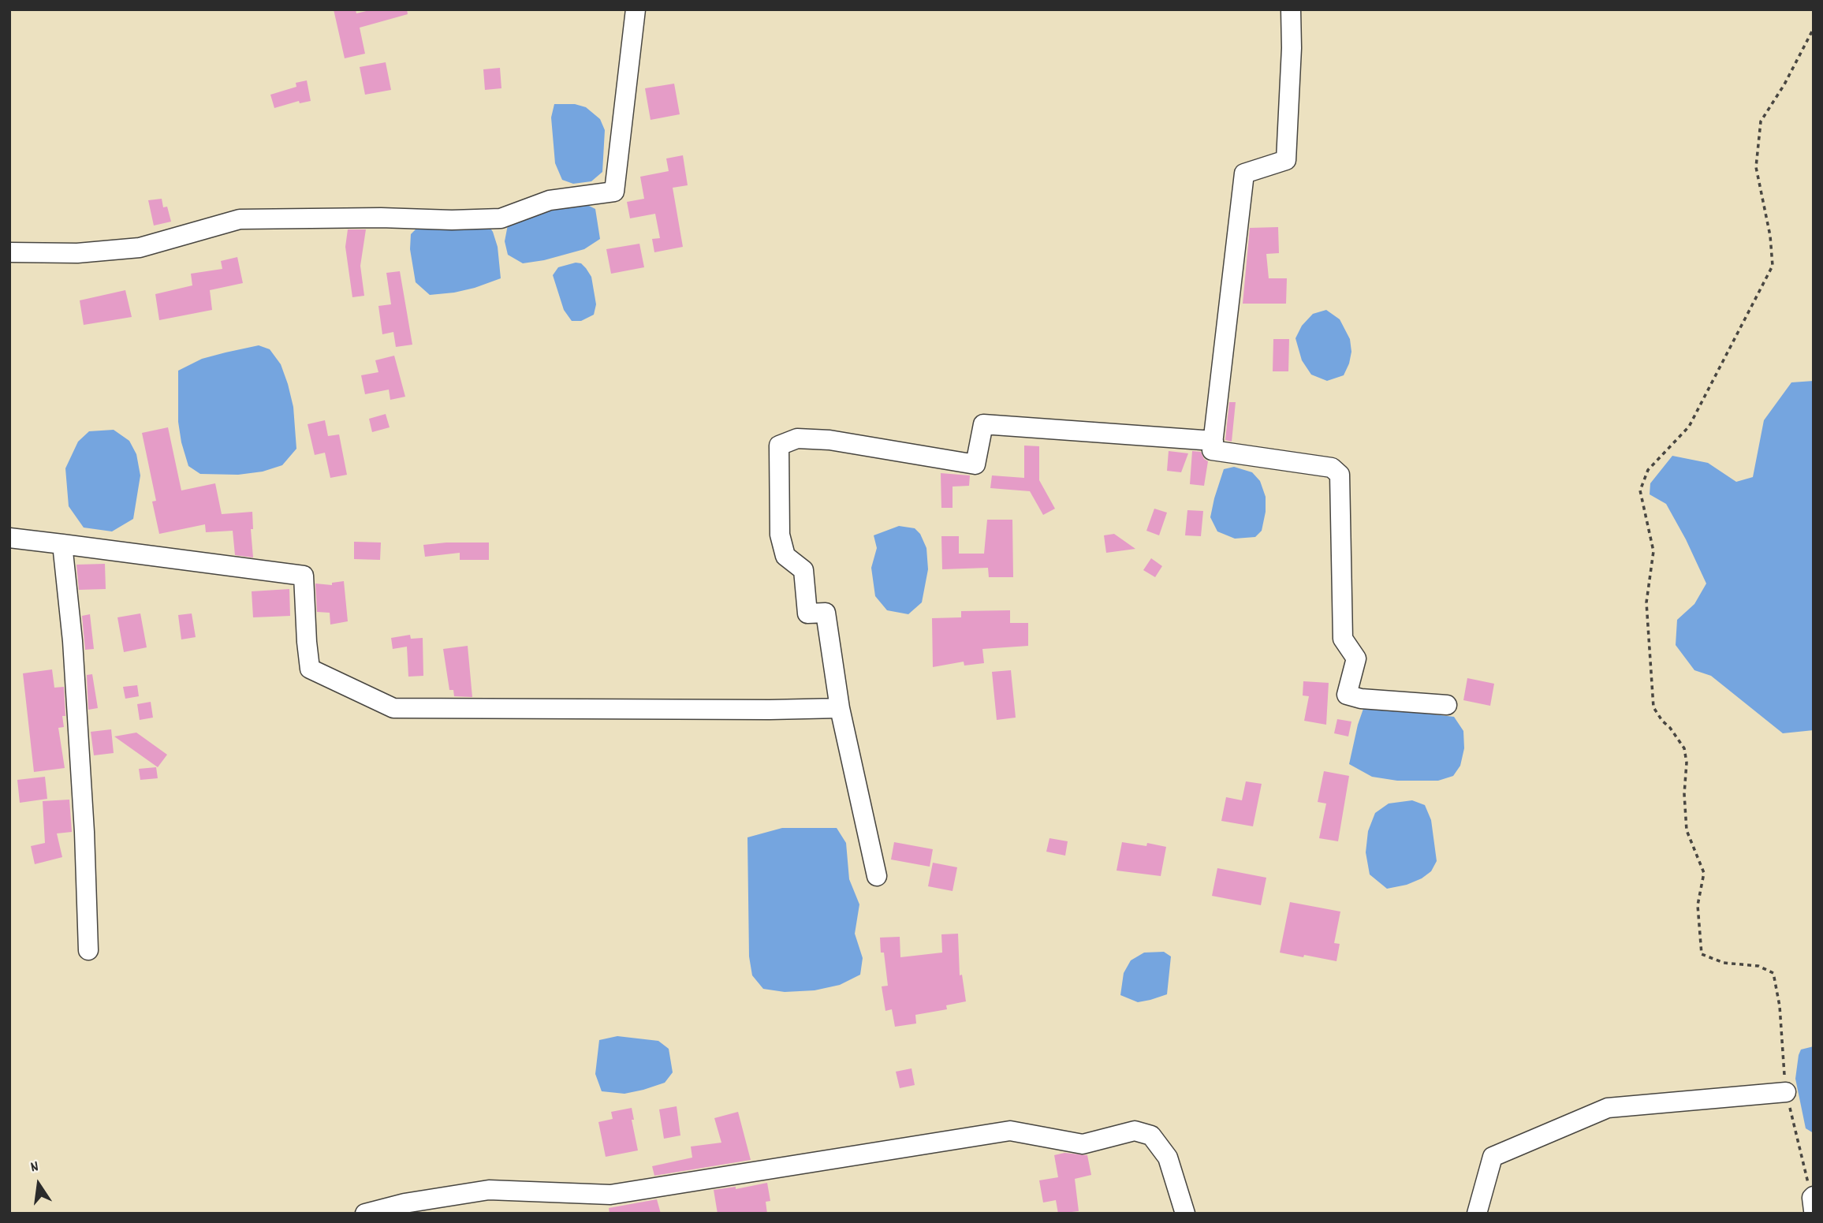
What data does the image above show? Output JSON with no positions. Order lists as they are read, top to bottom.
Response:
{
  "north": "top"
}
